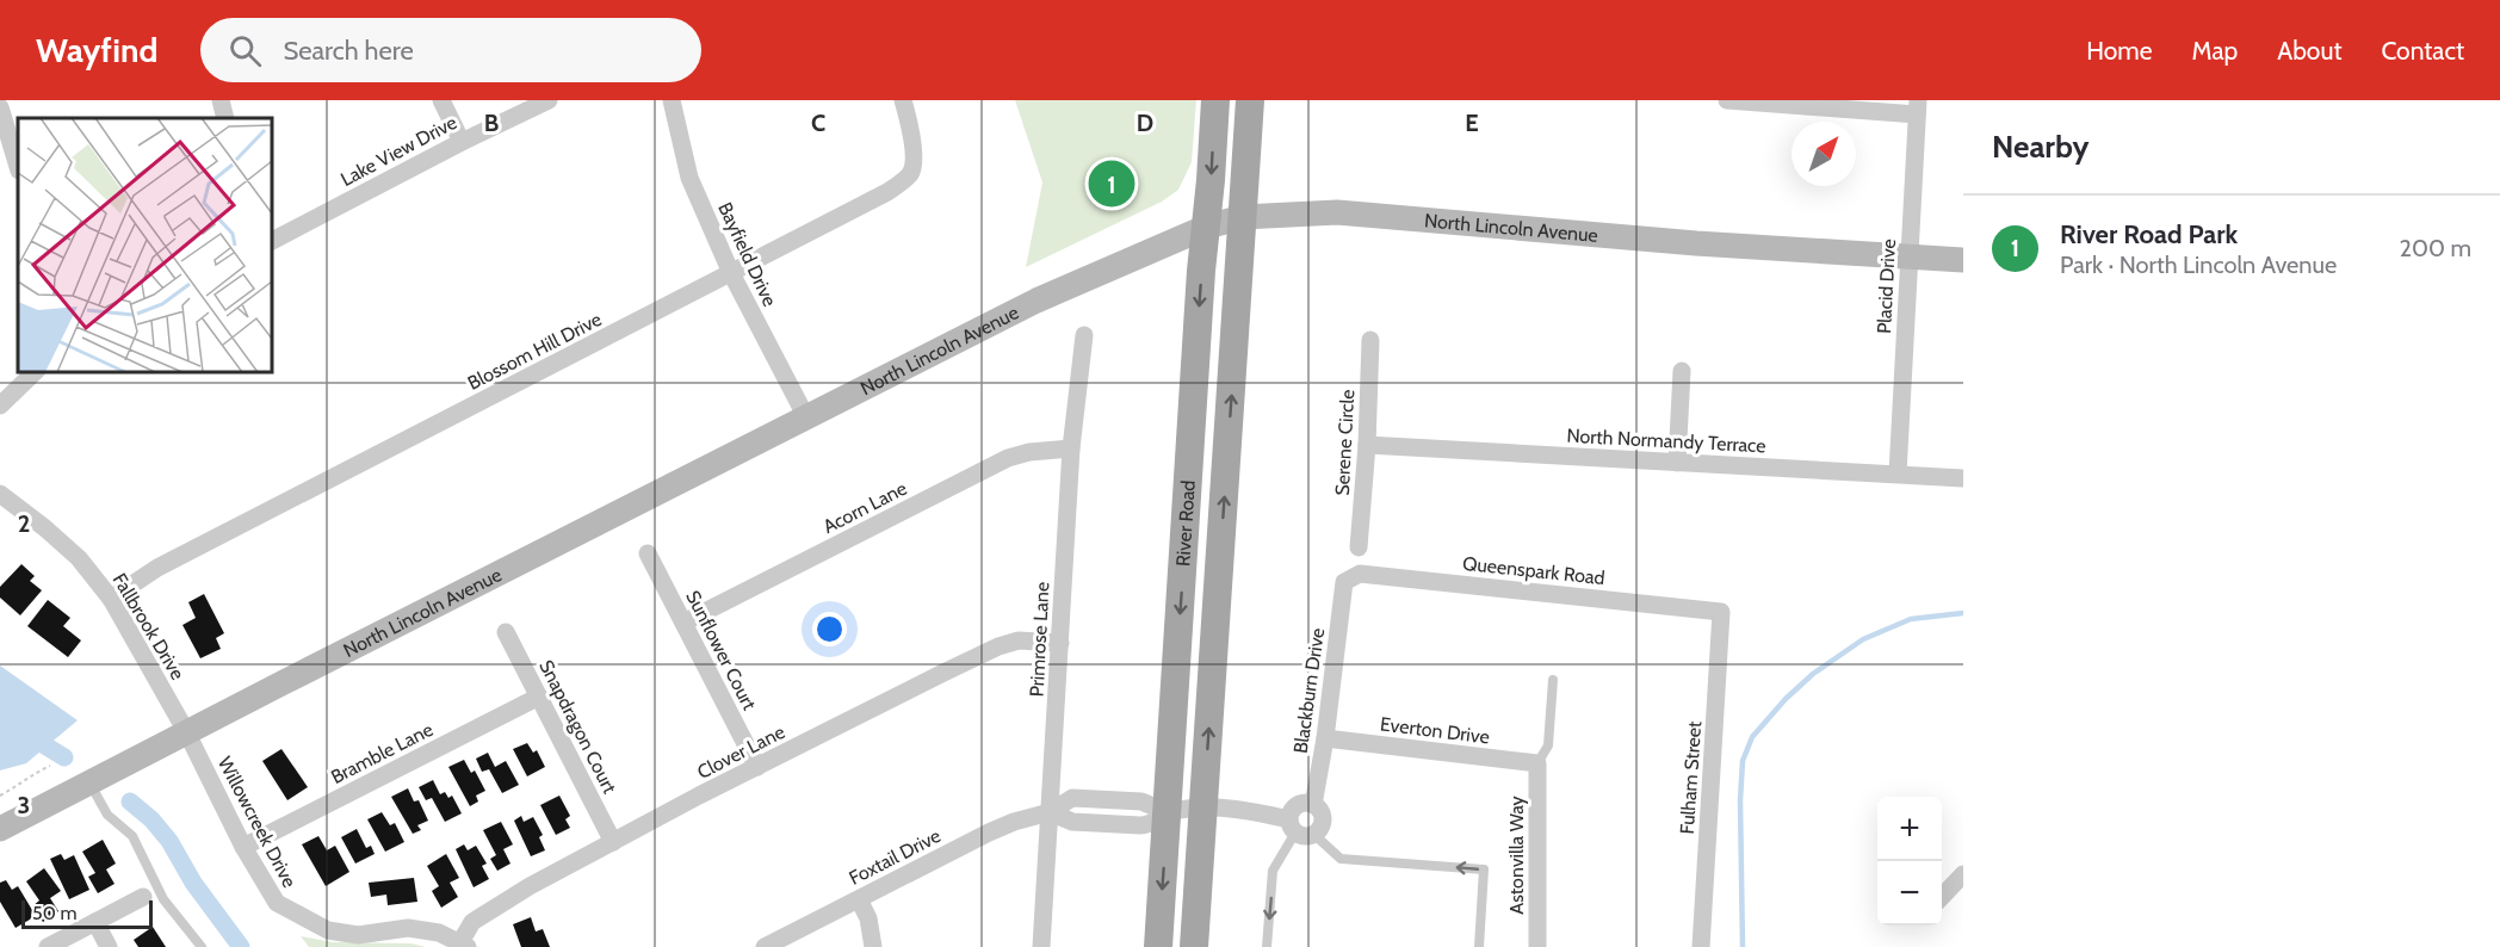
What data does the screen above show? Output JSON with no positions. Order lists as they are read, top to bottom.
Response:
{
  "streets": {
    "main road": ["North Lincoln Avenue", "River Road"],
    "street": [
      "Lake View Drive",
      "Bayfield Drive",
      "Placid Drive",
      "Blossom Hill Drive",
      "North Normandy Terrace",
      "Serene Circle",
      "Acorn Lane",
      "Queenspark Road",
      "Fallbrook Drive",
      "Primrose Lane",
      "Sunflower Court",
      "Blackburn Drive",
      "Snapdragon Court",
      "Everton Drive",
      "Clover Lane",
      "Bramble Lane",
      "Fulham Street",
      "Willowcreek Drive",
      "Astonvilla Way",
      "Foxtail Drive"
    ]
  },
  "crossings": [
    ["North Lincoln Avenue", "Bayfield Drive"],
    ["North Lincoln Avenue", "Placid Drive"],
    ["North Lincoln Avenue", "River Road"],
    ["North Lincoln Avenue", "Fallbrook Drive"],
    ["North Lincoln Avenue", "Willowcreek Drive"],
    ["Bayfield Drive", "Blossom Hill Drive"],
    ["Placid Drive", "North Normandy Terrace"],
    ["Blossom Hill Drive", "Fallbrook Drive"],
    ["North Normandy Terrace", "Serene Circle"],
    ["Acorn Lane", "Primrose Lane"],
    ["Acorn Lane", "Sunflower Court"],
    ["River Road", "Foxtail Drive"],
    ["Queenspark Road", "Blackburn Drive"],
    ["Queenspark Road", "Fulham Street"],
    ["Fallbrook Drive", "Willowcreek Drive"],
    ["Primrose Lane", "Clover Lane"],
    ["Primrose Lane", "Foxtail Drive"],
    ["Sunflower Court", "Clover Lane"],
    ["Blackburn Drive", "Everton Drive"],
    ["Snapdragon Court", "Clover Lane"],
    ["Snapdragon Court", "Bramble Lane"],
    ["Everton Drive", "Astonvilla Way"],
    ["Clover Lane", "Willowcreek Drive"],
    ["Bramble Lane", "Willowcreek Drive"]
  ],
  "scale_bar": "50 m",
  "north": "top right",
  "page": {
    "header": "Wayfind",
    "search": "Search here",
    "nav": [
      "Home",
      "Map",
      "About",
      "Contact"
    ],
    "heading": "Nearby",
    "pins": "1",
    "list": [
      {
        "mark": "1",
        "name": "River Road Park",
        "note": "Park · North Lincoln Avenue",
        "value": "200 m"
      }
    ],
    "map_buttons": ["+", "−"],
    "scale": "50 m"
  },
  "grid": {
    "columns": [
      "B",
      "C",
      "D",
      "E"
    ],
    "rows": ["2", "3"]
  }
}
